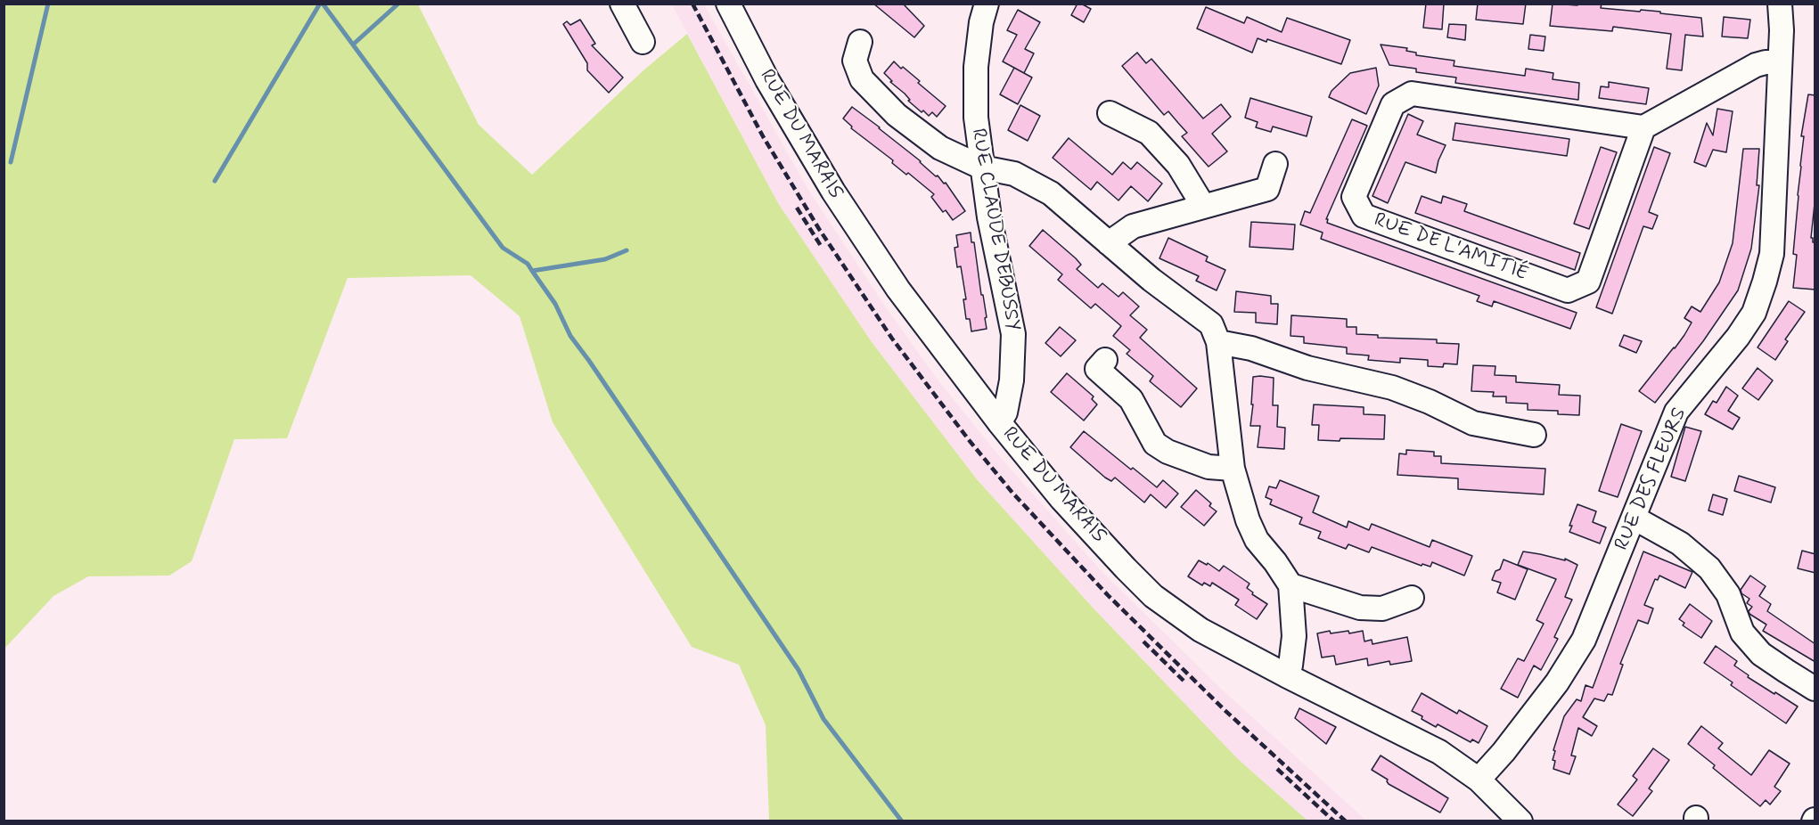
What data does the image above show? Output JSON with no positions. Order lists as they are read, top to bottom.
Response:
{
  "streets": {
    "street": [
      "RUE DU MARAIS",
      "RUE CLAUDE DEBUSSY",
      "RUE DE L'AMITIÉ",
      "RUE DES FLEURS"
    ]
  },
  "crossings": [
    ["RUE DU MARAIS", "RUE CLAUDE DEBUSSY"],
    ["RUE DU MARAIS", "RUE DES FLEURS"]
  ]
}
